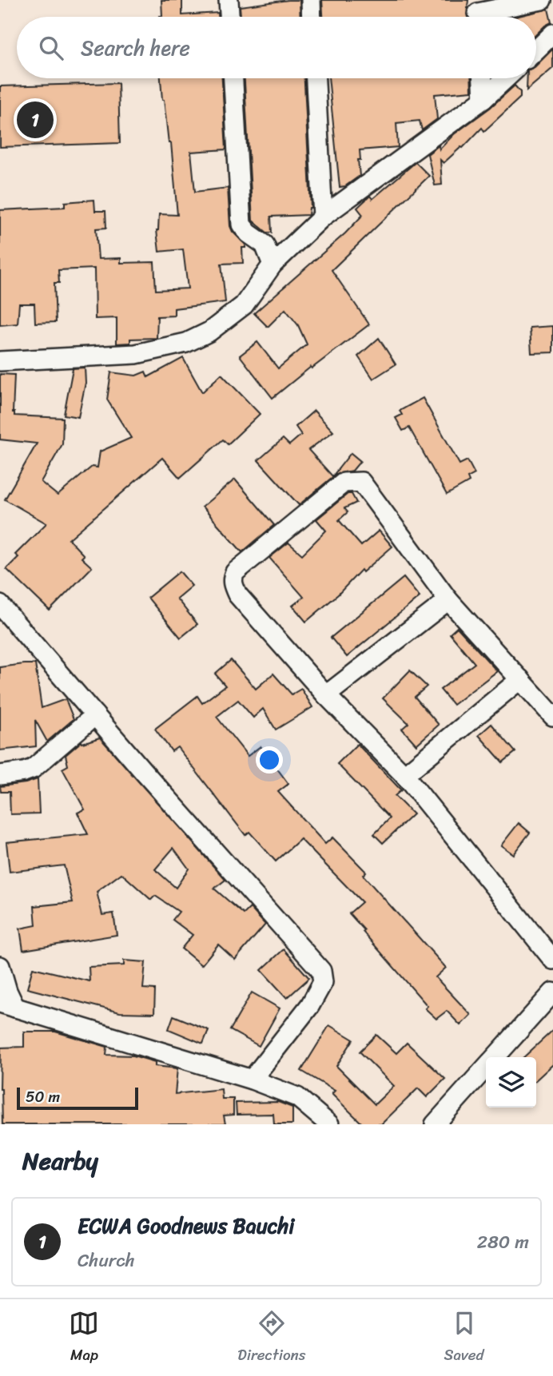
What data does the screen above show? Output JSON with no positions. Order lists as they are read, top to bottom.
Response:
{
  "scale_bar": "50 m",
  "page": {
    "search": "Search here",
    "pins": "1",
    "scale": "50 m",
    "heading": "Nearby",
    "list": [
      {
        "mark": "1",
        "name": "ECWA Goodnews Bauchi",
        "note": "Church",
        "value": "280 m"
      }
    ],
    "nav": ["Map", "Directions", "Saved"]
  }
}
